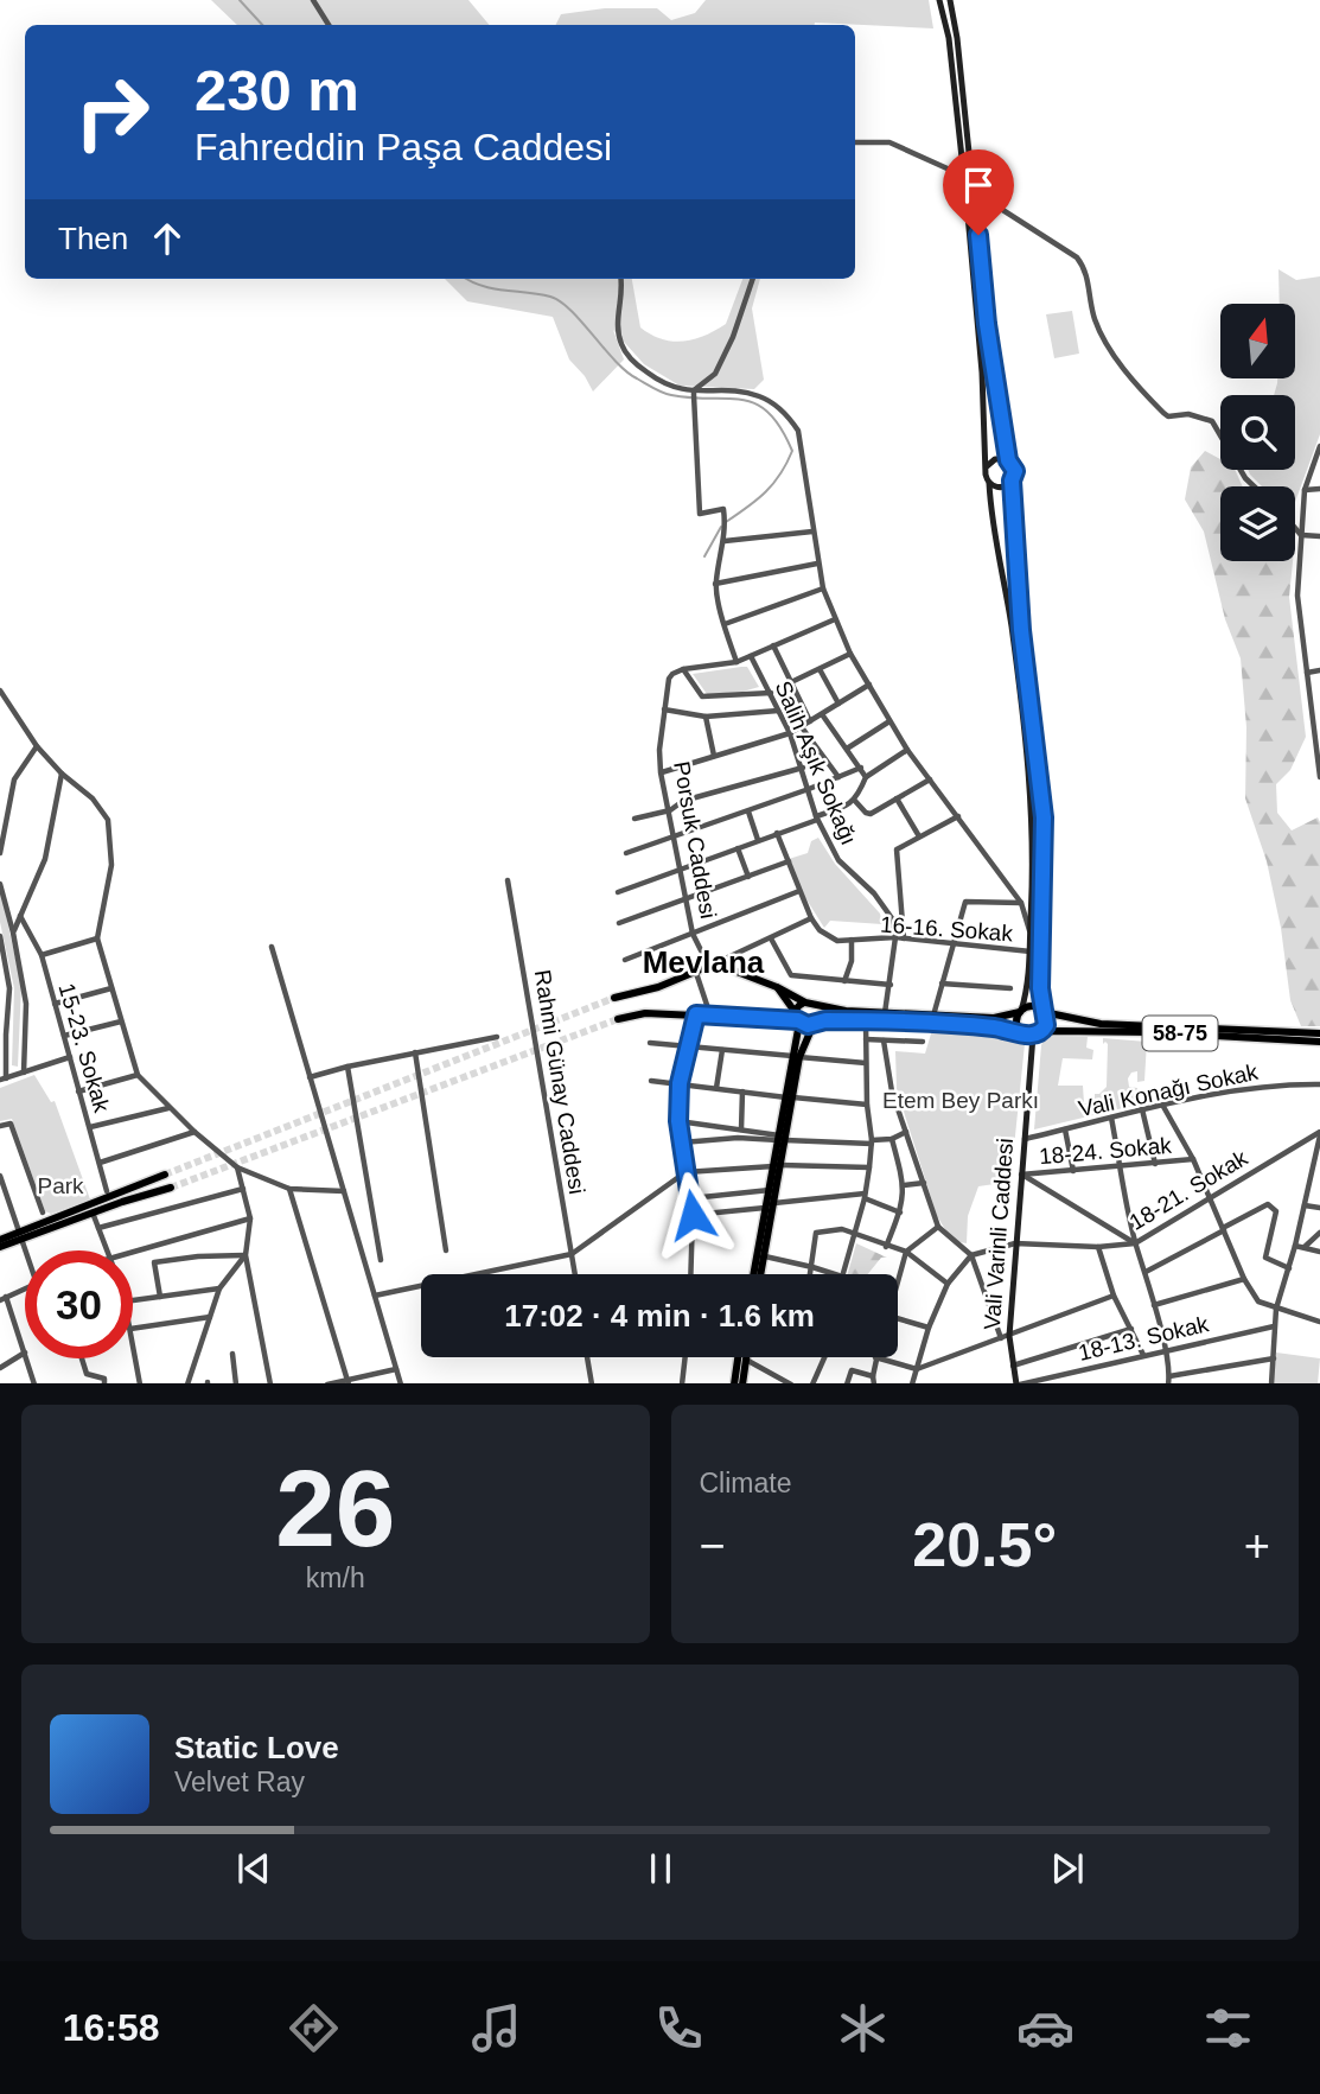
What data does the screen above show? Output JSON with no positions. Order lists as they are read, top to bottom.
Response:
{
  "streets": {
    "main road": ["58-75", "Vali Varinli Caddesi"],
    "street": [
      "Salih Aşık Sokağı",
      "Porsuk Caddesi",
      "16-16. Sokak",
      "15-23. Sokak",
      "Rahmi Günay Caddesi",
      "Vali Konağı Sokak",
      "18-24. Sokak",
      "18-21. Sokak",
      "18-13. Sokak"
    ]
  },
  "crossings": [
    ["Salih Aşık Sokağı", "16-16. Sokak"],
    ["58-75", "Vali Varinli Caddesi"],
    ["Vali Konağı Sokak", "Vali Varinli Caddesi"],
    ["18-24. Sokak", "Vali Varinli Caddesi"],
    ["18-21. Sokak", "Vali Varinli Caddesi"]
  ],
  "districts": ["Mevlana"],
  "parks": ["Etem Bey Parkı", "Park"],
  "north": "top",
  "page": {
    "turn": ["230 m", "Fahreddin Paşa Caddesi"],
    "then": "Then",
    "limit": "30",
    "trip": "17:02 · 4 min · 1.6 km",
    "tile": [
      ["26", "km/h"],
      "Climate"
    ],
    "heat": ["−", "20.5°", "+"],
    "song": ["Static Love", "Velvet Ray"],
    "tabs": "16:58"
  }
}
